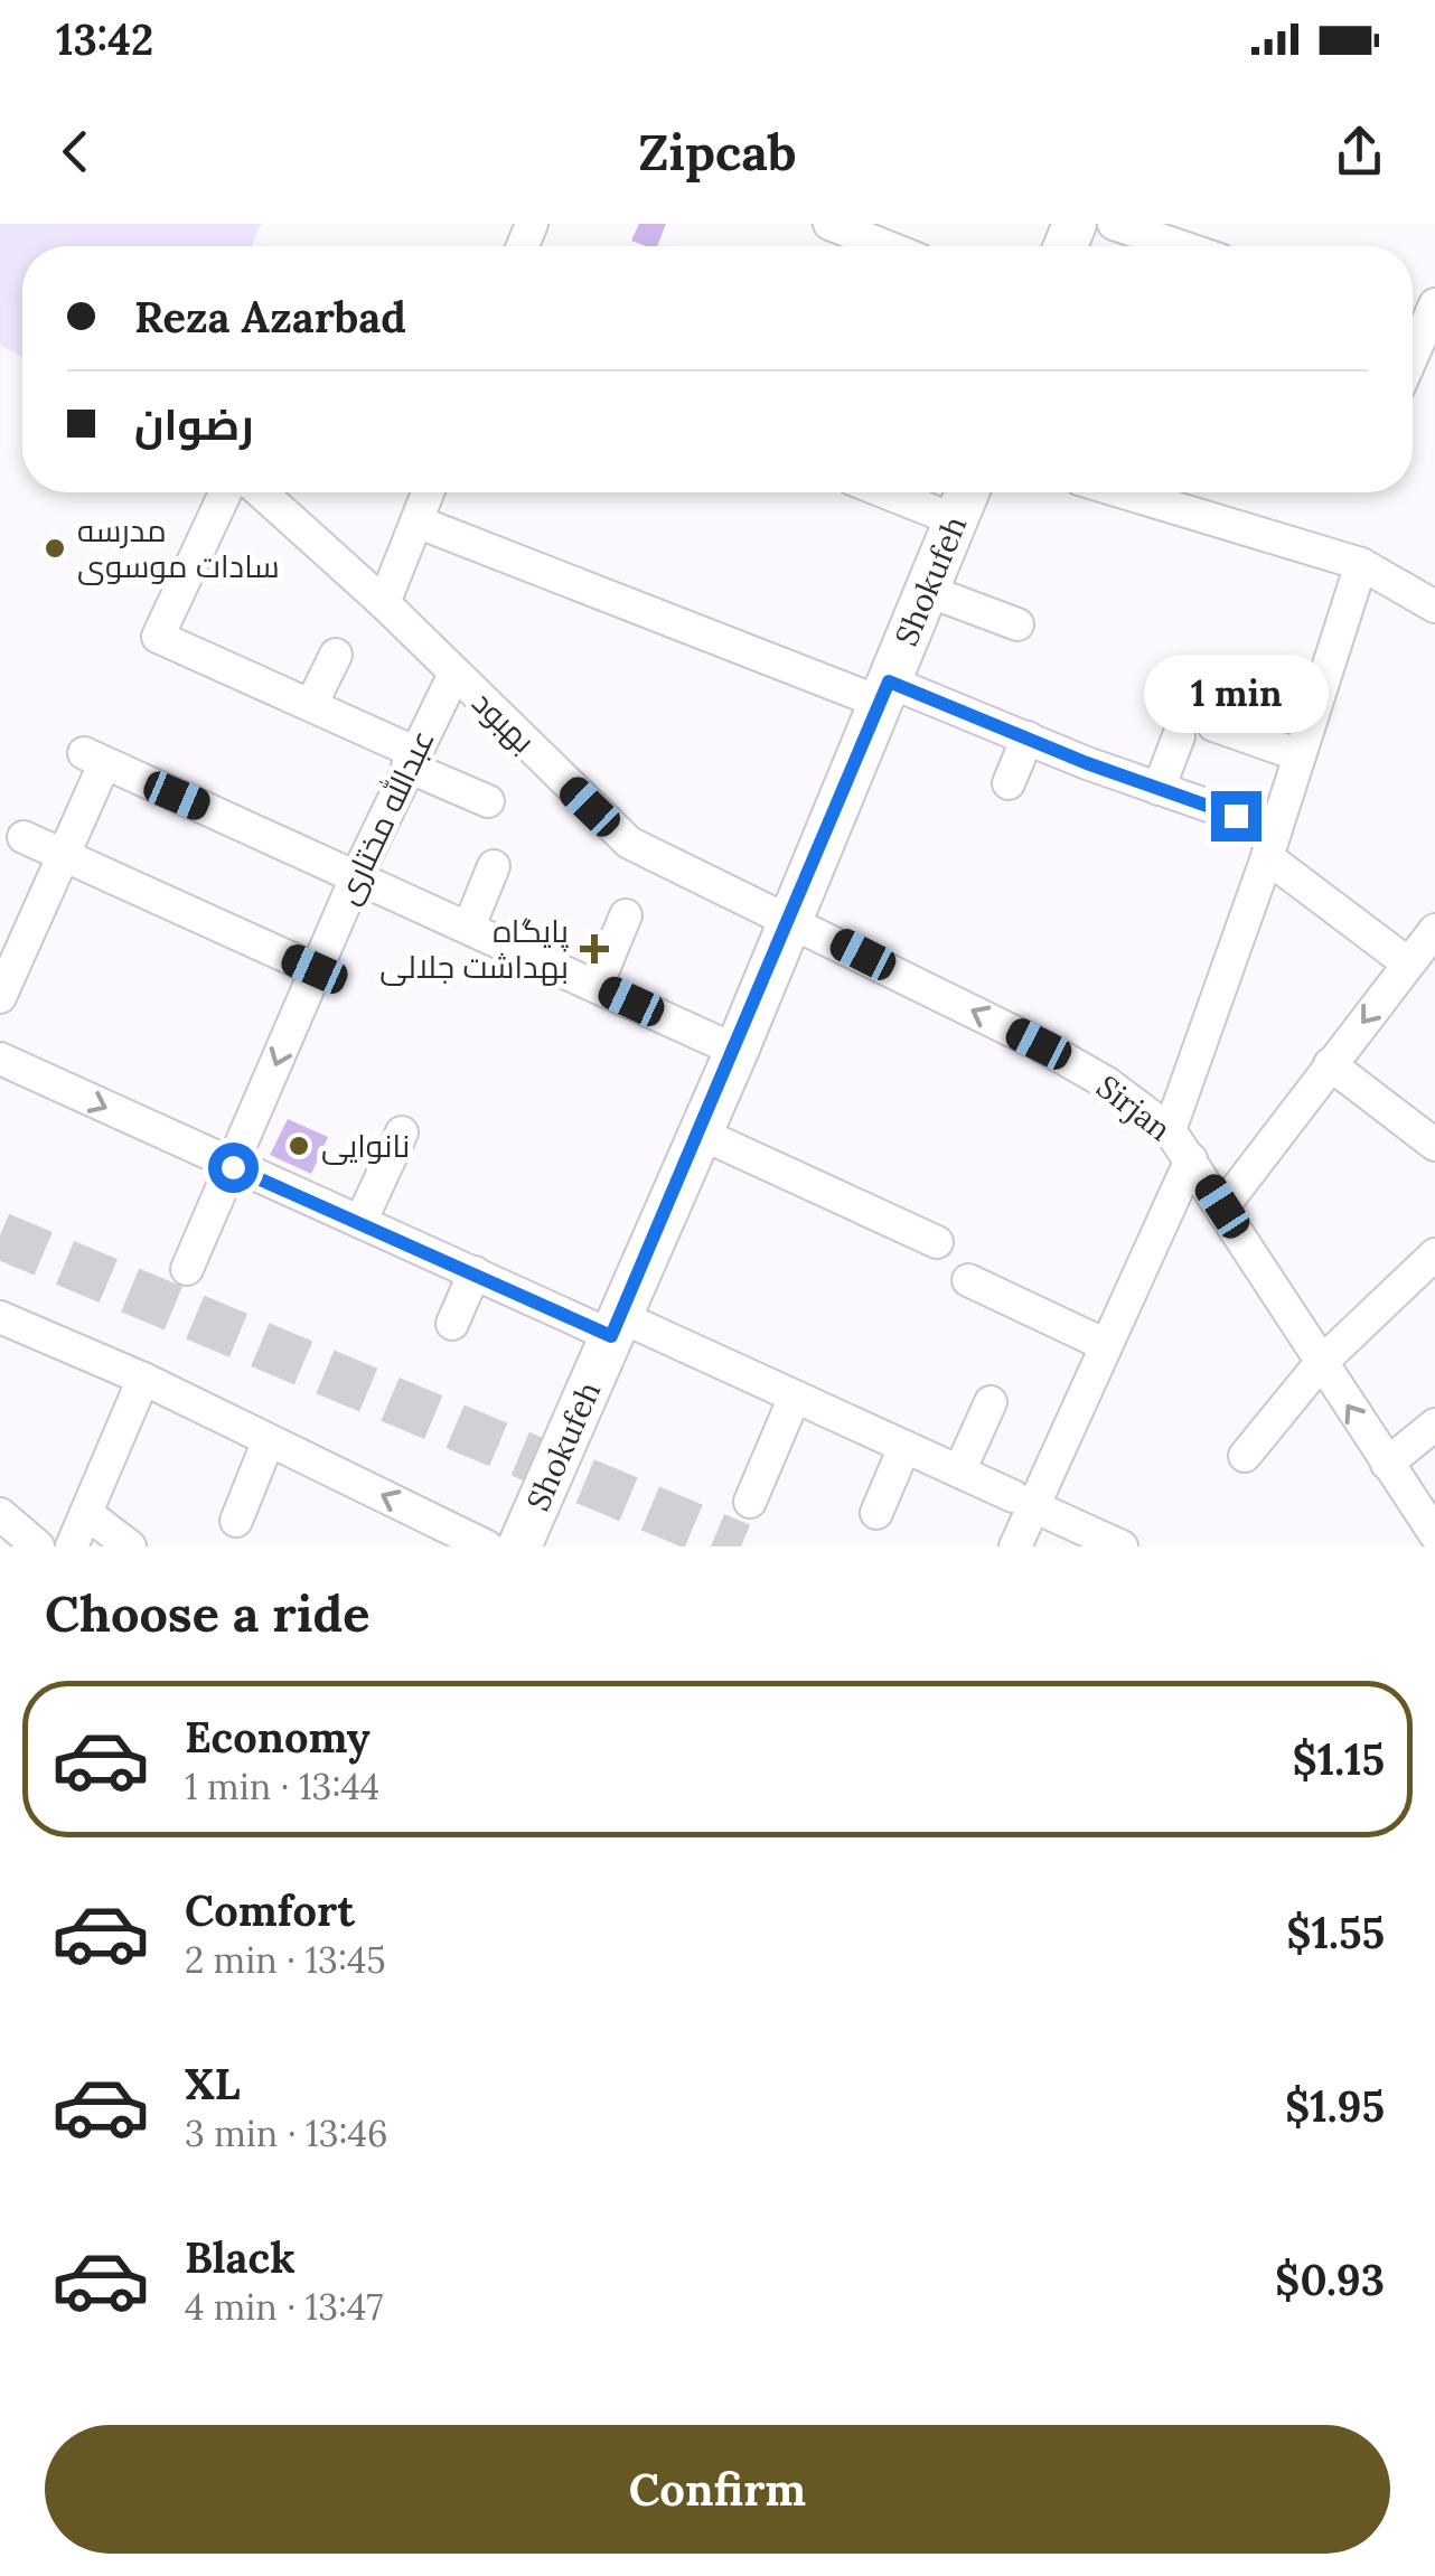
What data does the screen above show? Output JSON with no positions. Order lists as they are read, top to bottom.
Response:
{
  "streets": {
    "main road": ["Shokufeh"],
    "street": ["بهبود", "عبدالله مختاری", "Sirjan"]
  },
  "crossings": [
    ["Shokufeh", "بهبود"],
    ["Shokufeh", "Sirjan"],
    ["بهبود", "عبدالله مختاری"],
    ["بهبود", "Sirjan"]
  ],
  "places": {
    "other": ["مدرسه سادات موسوی", "نانوایی"],
    "health": ["پایگاه بهداشت جلالی"]
  },
  "page": {
    "status": "13:42",
    "header": "Zipcab",
    "banner": ["Reza Azarbad", "رضوان"],
    "bubble": "1 min",
    "heading": "Choose a ride",
    "list": [
      {
        "name": "Economy",
        "note": "1 min · 13:44",
        "value": "$1.15"
      },
      {
        "name": "Comfort",
        "note": "2 min · 13:45",
        "value": "$1.55"
      },
      {
        "name": "XL",
        "note": "3 min · 13:46",
        "value": "$1.95"
      },
      {
        "name": "Black",
        "note": "4 min · 13:47",
        "value": "$0.93"
      }
    ],
    "buttons": "Confirm"
  }
}
